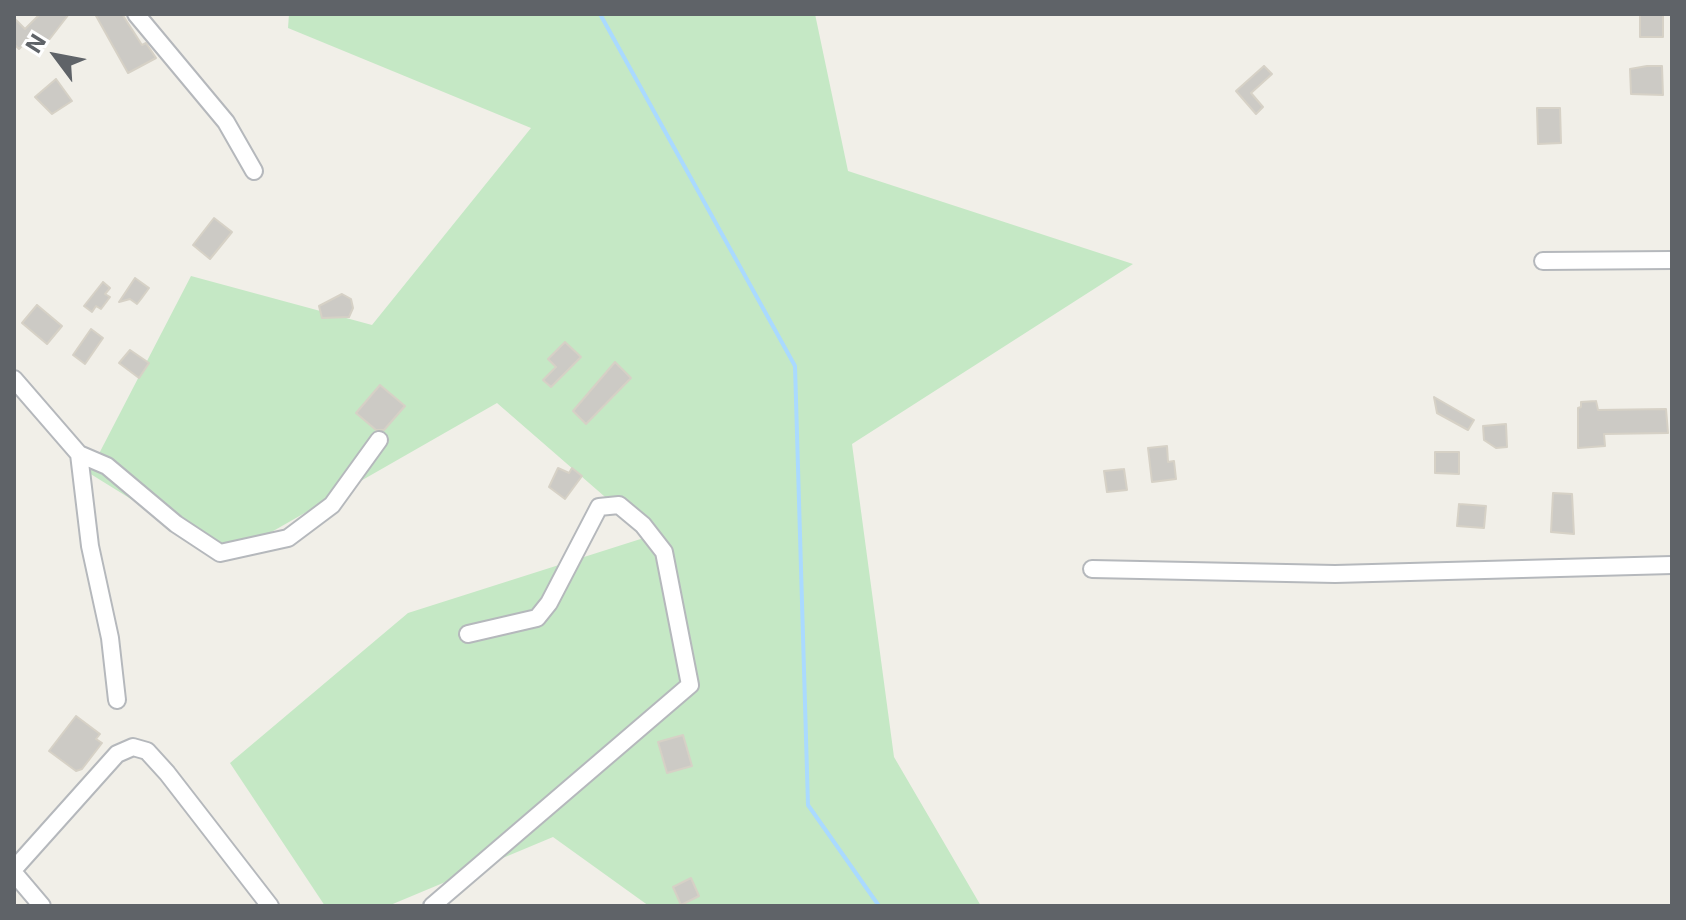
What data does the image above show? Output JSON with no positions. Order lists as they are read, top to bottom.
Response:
{
  "north": "top left"
}
